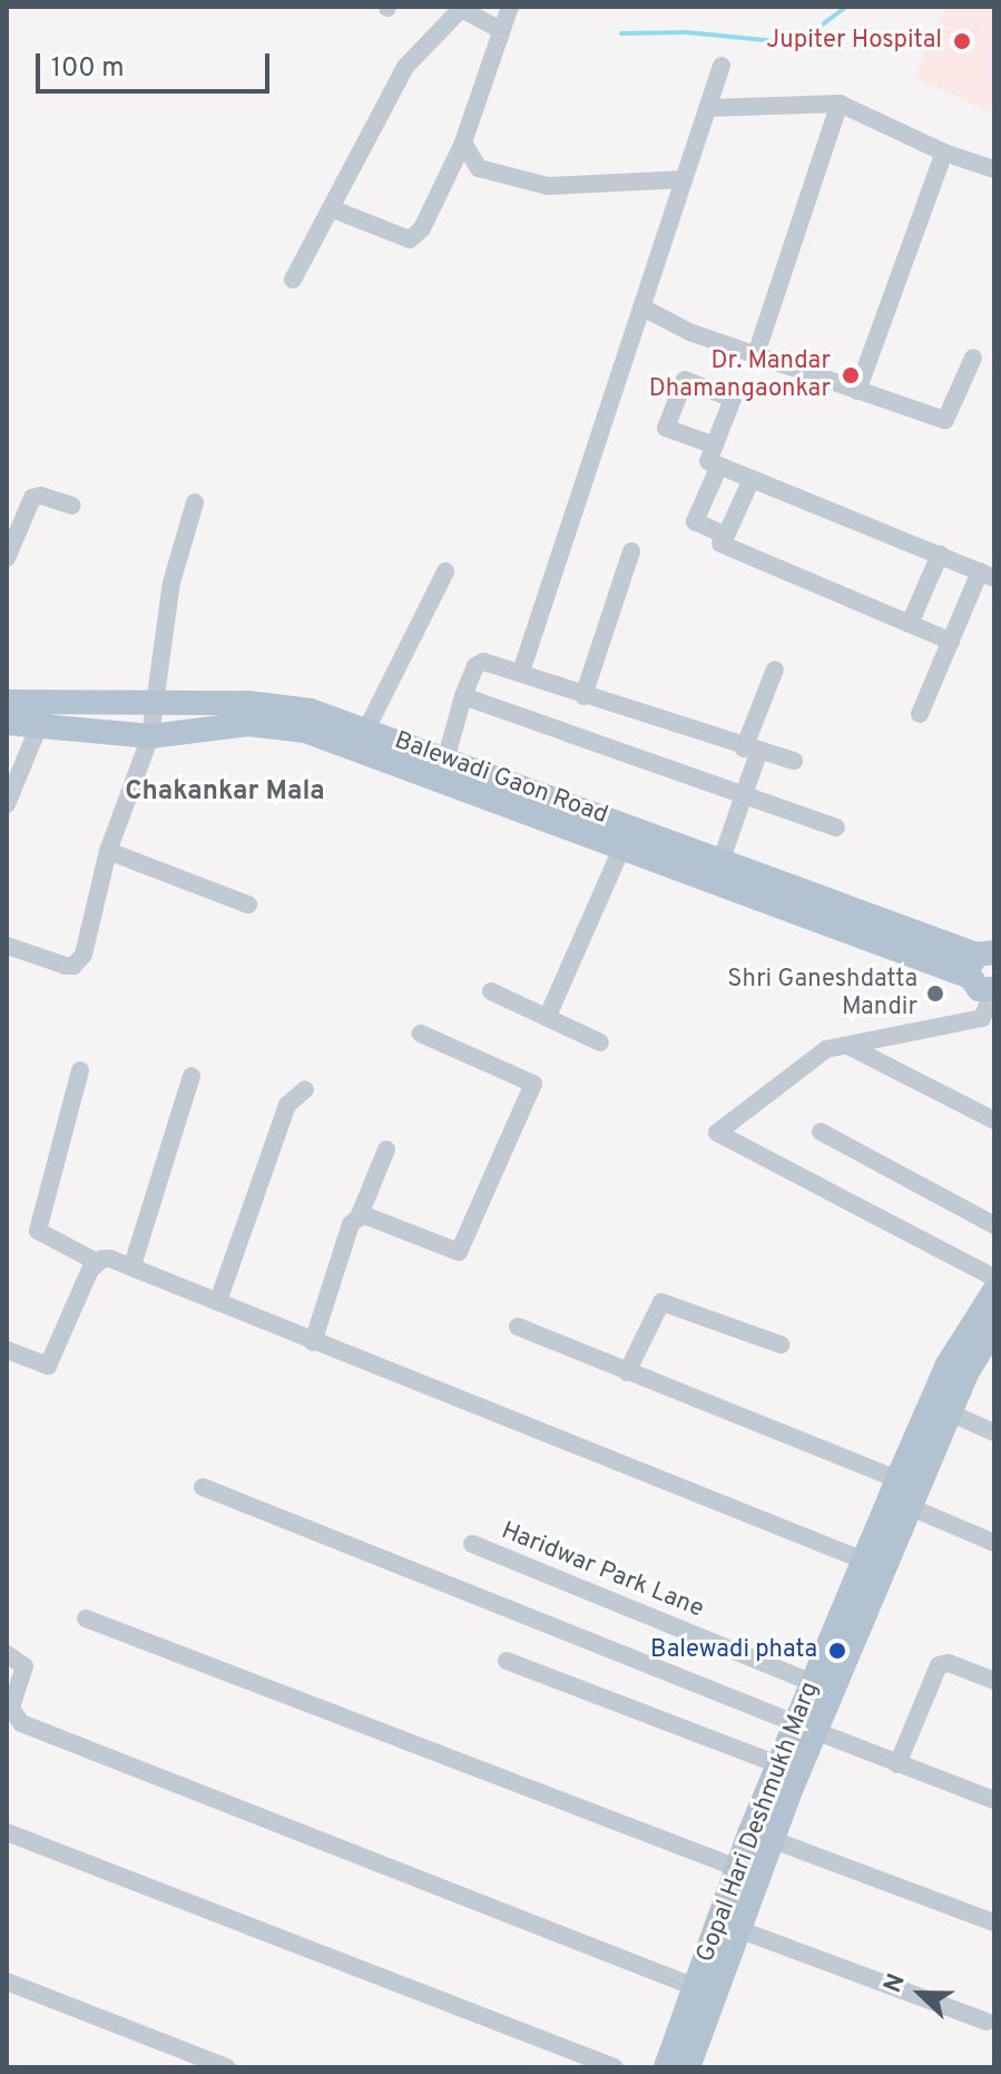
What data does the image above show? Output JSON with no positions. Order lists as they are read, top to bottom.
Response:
{
  "streets": {
    "main road": ["Balewadi Gaon Road", "Gopal Hari Deshmukh Marg"],
    "street": ["Haridwar Park Lane"]
  },
  "crossings": [
    ["Haridwar Park Lane", "Gopal Hari Deshmukh Marg"]
  ],
  "districts": ["Chakankar Mala"],
  "places": [
    "Jupiter Hospital",
    "Dr. Mandar Dhamangaonkar",
    "Shri Ganeshdatta Mandir",
    "Balewadi phata"
  ],
  "scale_bar": "100 m",
  "north": "left"
}
